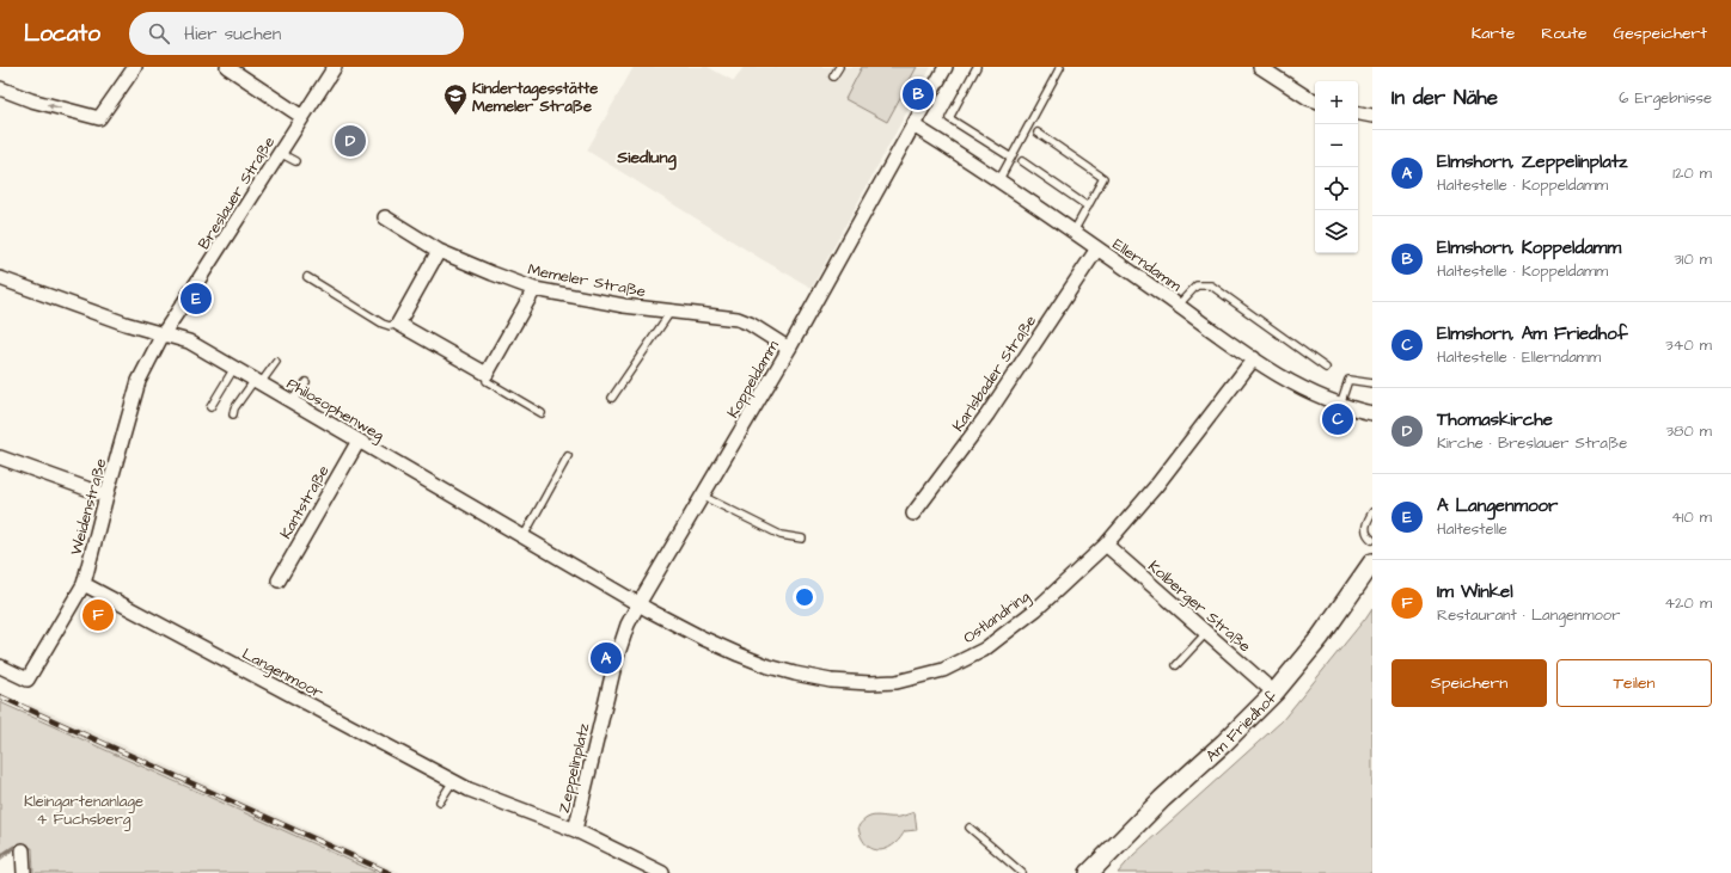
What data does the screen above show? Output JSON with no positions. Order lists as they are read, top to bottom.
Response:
{
  "streets": {
    "street": [
      "Breslauer Straße",
      "Ellerndamm",
      "Memeler Straße",
      "Karlsbader Straße",
      "Koppeldamm",
      "Philosophenweg",
      "Kantstraße",
      "Weidenstraße",
      "Kolberger Straße",
      "Ostlandring",
      "Langenmoor",
      "Am Friedhof",
      "Zeppelinplatz"
    ]
  },
  "crossings": [
    ["Breslauer Straße", "Philosophenweg"],
    ["Breslauer Straße", "Weidenstraße"],
    ["Ellerndamm", "Karlsbader Straße"],
    ["Ellerndamm", "Koppeldamm"],
    ["Ellerndamm", "Ostlandring"],
    ["Memeler Straße", "Koppeldamm"],
    ["Koppeldamm", "Philosophenweg"],
    ["Koppeldamm", "Ostlandring"],
    ["Koppeldamm", "Zeppelinplatz"],
    ["Philosophenweg", "Kantstraße"],
    ["Philosophenweg", "Weidenstraße"],
    ["Philosophenweg", "Ostlandring"],
    ["Weidenstraße", "Langenmoor"],
    ["Kolberger Straße", "Ostlandring"],
    ["Kolberger Straße", "Am Friedhof"],
    ["Langenmoor", "Zeppelinplatz"]
  ],
  "districts": ["Siedlung"],
  "parks": ["Kleingartenanlage 4 Fuchsberg"],
  "places": {
    "school or university": ["Kindertagesstätte Memeler Straße"]
  },
  "page": {
    "header": "Locato",
    "search": "Hier suchen",
    "nav": ["Karte", "Route", "Gespeichert"],
    "heading": ["In der Nähe", "6 Ergebnisse"],
    "pins": [
      "B",
      "D",
      "E",
      "C",
      "F",
      "A"
    ],
    "map_buttons": ["+", "−"],
    "list": [
      {
        "mark": "A",
        "name": "Elmshorn, Zeppelinplatz",
        "note": "Haltestelle · Koppeldamm",
        "value": "120 m"
      },
      {
        "mark": "B",
        "name": "Elmshorn, Koppeldamm",
        "note": "Haltestelle · Koppeldamm",
        "value": "310 m"
      },
      {
        "mark": "C",
        "name": "Elmshorn, Am Friedhof",
        "note": "Haltestelle · Ellerndamm",
        "value": "340 m"
      },
      {
        "mark": "D",
        "name": "Thomaskirche",
        "note": "Kirche · Breslauer Straße",
        "value": "380 m"
      },
      {
        "mark": "E",
        "name": "A Langenmoor",
        "note": "Haltestelle",
        "value": "410 m"
      },
      {
        "mark": "F",
        "name": "Im Winkel",
        "note": "Restaurant · Langenmoor",
        "value": "420 m"
      }
    ],
    "buttons": ["Speichern", "Teilen"]
  }
}
